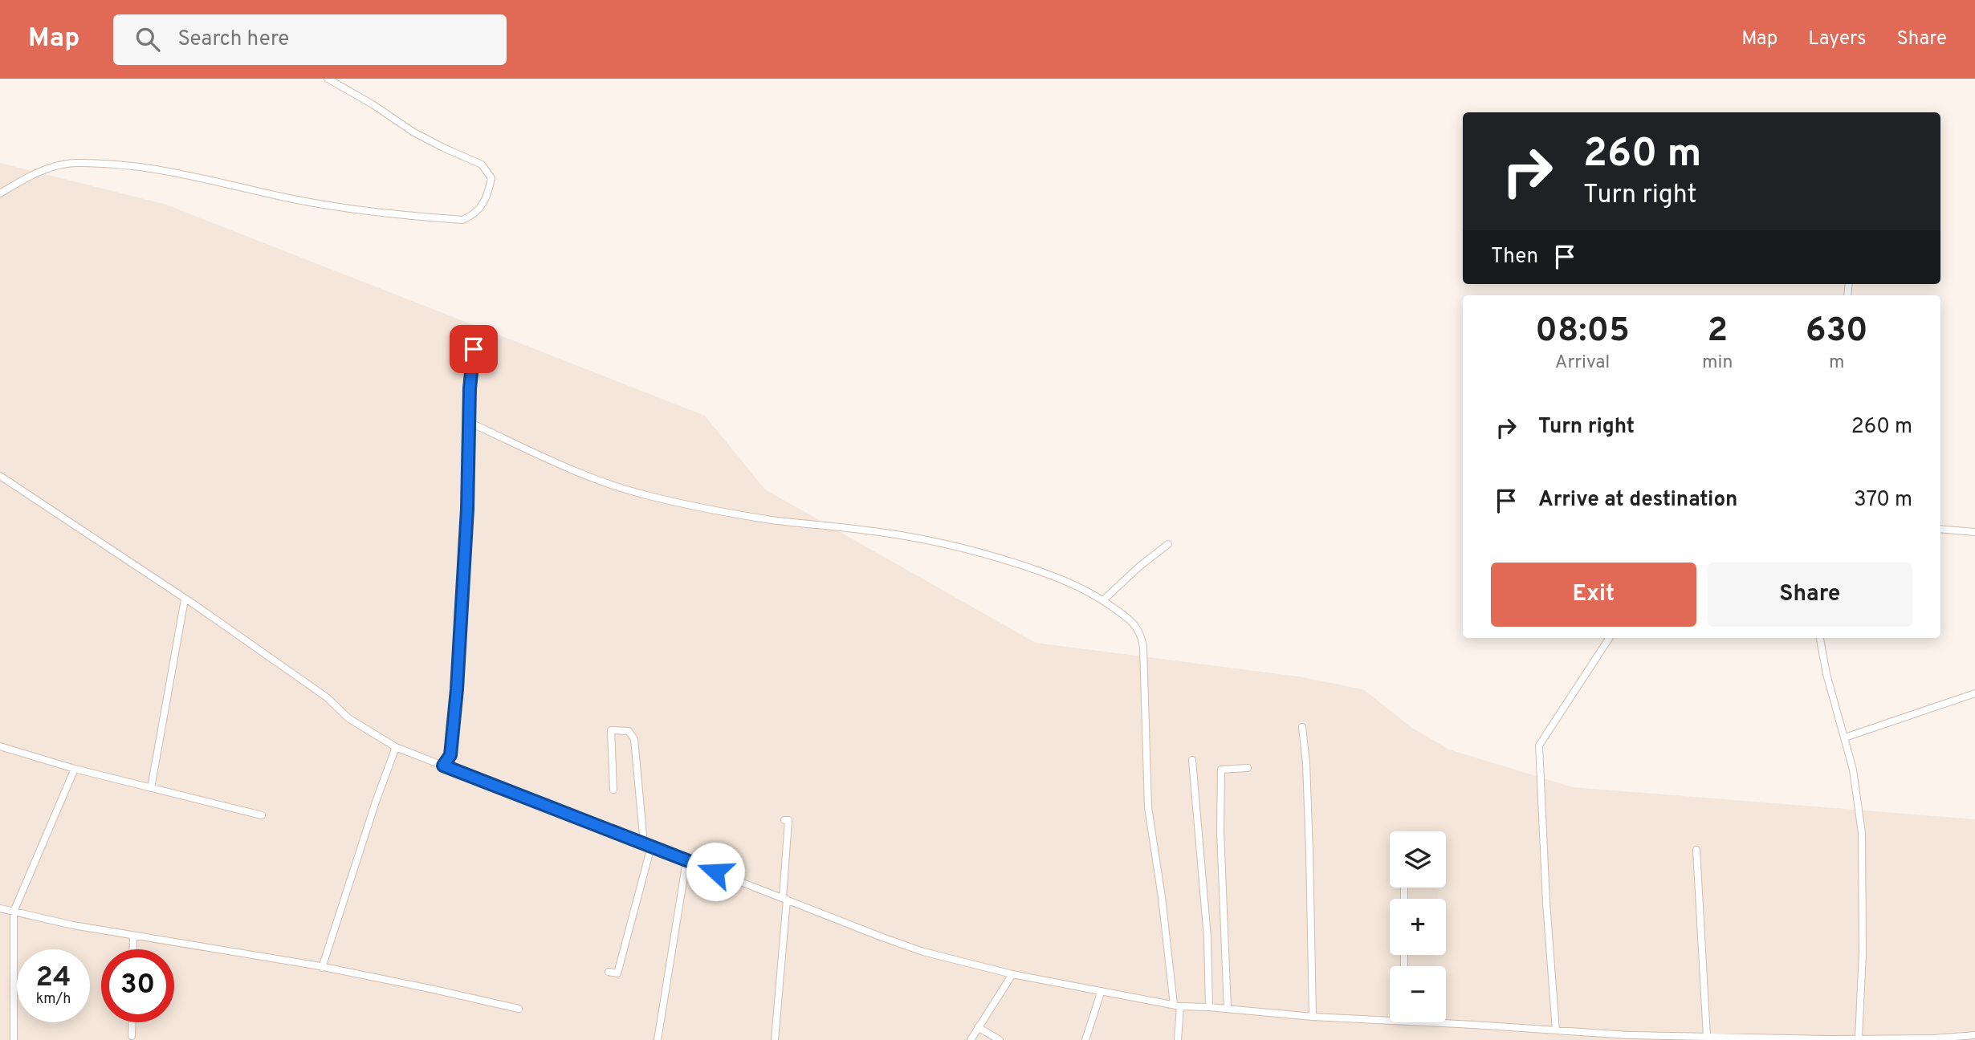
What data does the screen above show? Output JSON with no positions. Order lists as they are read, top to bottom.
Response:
{
  "page": {
    "header": "Map",
    "search": "Search here",
    "nav": ["Map", "Layers", "Share"],
    "turn": ["260 m", "Turn right"],
    "then": "Then",
    "eta": [
      "08:05",
      "Arrival",
      "2",
      "min",
      "630",
      "m"
    ],
    "list": [
      {
        "name": "Turn right",
        "value": "260 m"
      },
      {
        "name": "Arrive at destination",
        "value": "370 m"
      }
    ],
    "buttons": ["Exit", "Share"],
    "map_buttons": ["+", "−"],
    "speed": "24 km/h",
    "limit": "30"
  }
}
